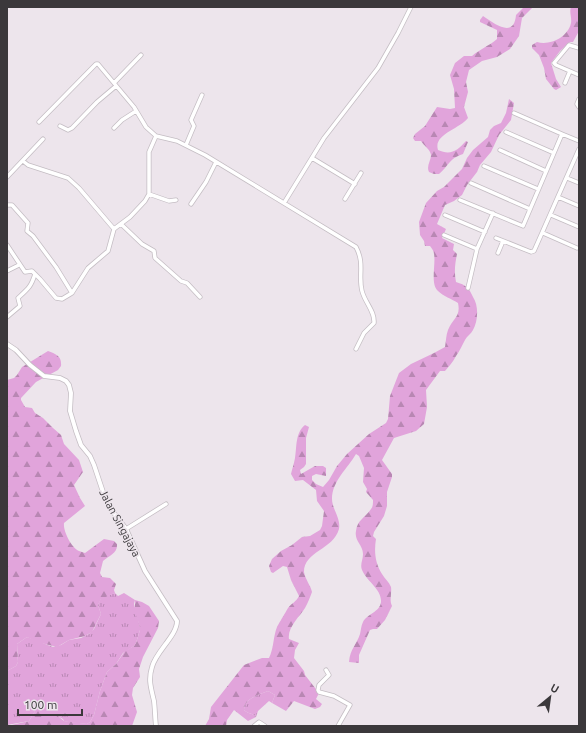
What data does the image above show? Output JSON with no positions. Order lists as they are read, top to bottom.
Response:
{
  "streets": {
    "street": ["Jalan Singajaya"]
  },
  "scale_bar": "100 m",
  "north": "top right"
}
